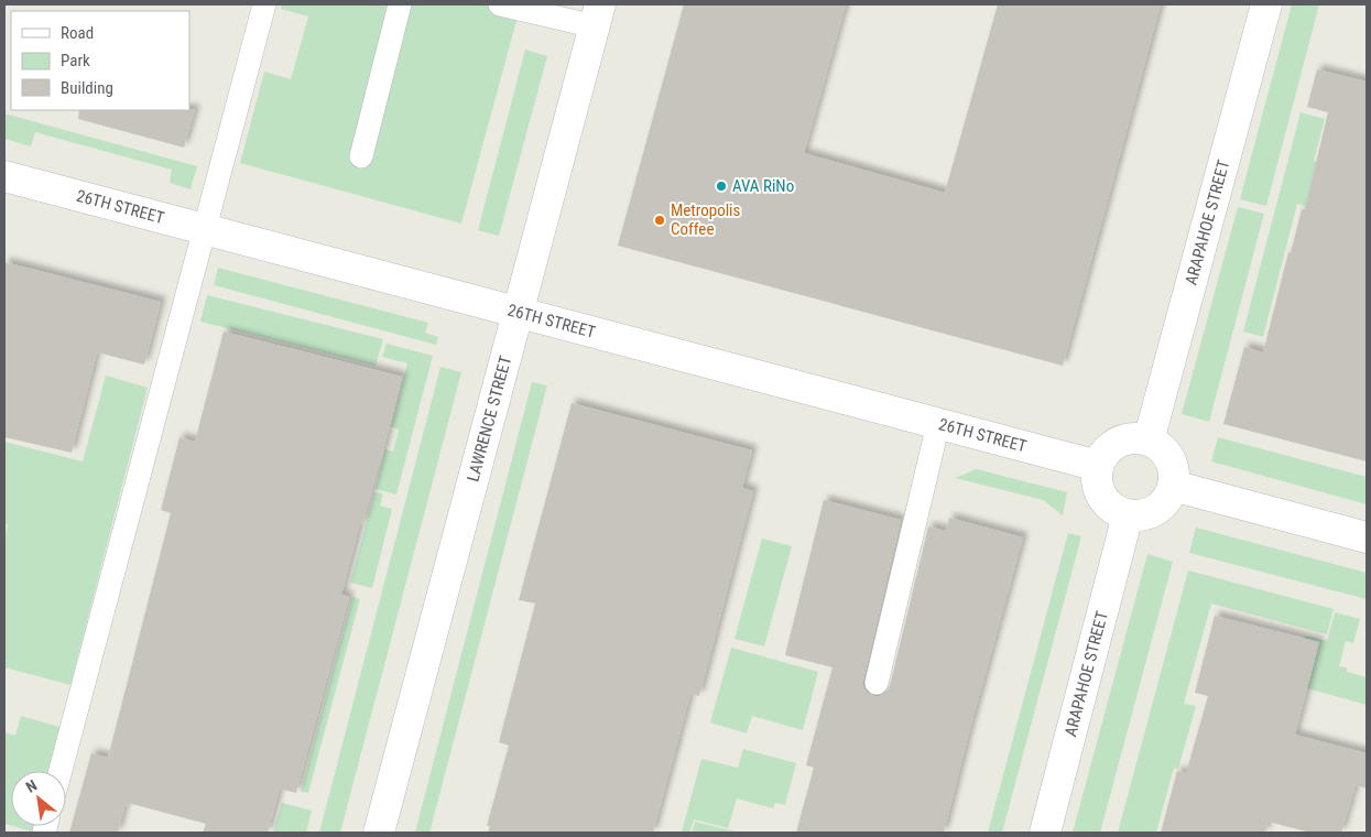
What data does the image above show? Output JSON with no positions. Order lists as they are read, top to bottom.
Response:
{
  "streets": {
    "street": ["26TH STREET", "ARAPAHOE STREET", "LAWRENCE STREET"]
  },
  "crossings": [
    ["26TH STREET", "ARAPAHOE STREET"],
    ["26TH STREET", "LAWRENCE STREET"]
  ],
  "places": ["AVA RiNo", "Metropolis Coffee"],
  "legend": ["Road", "Park", "Building"],
  "north": "top left"
}
